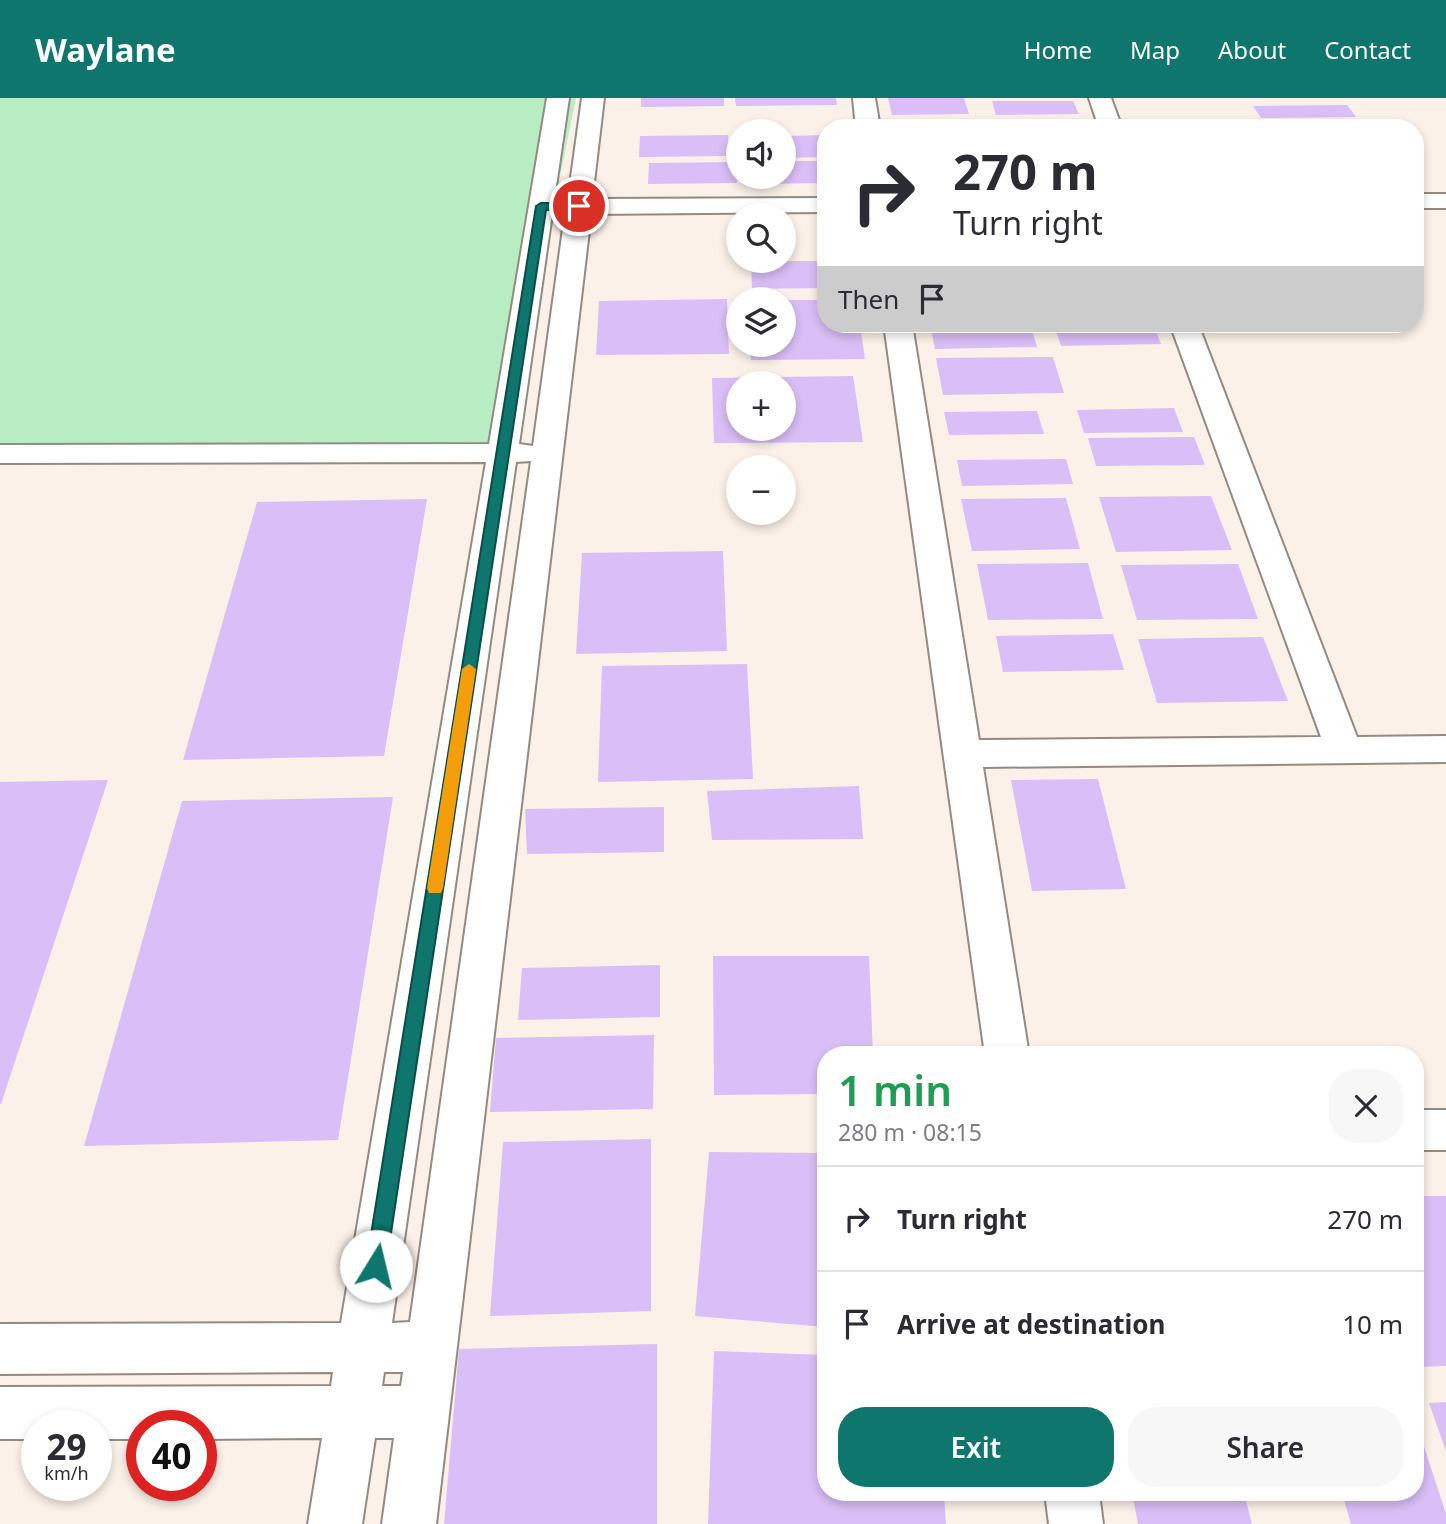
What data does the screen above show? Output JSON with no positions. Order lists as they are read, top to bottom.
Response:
{
  "page": {
    "header": "Waylane",
    "nav": [
      "Home",
      "Map",
      "About",
      "Contact"
    ],
    "map_buttons": ["+", "−"],
    "turn": ["270 m", "Turn right"],
    "then": "Then",
    "heading": ["1 min", "280 m · 08:15"],
    "list": [
      {
        "name": "Turn right",
        "value": "270 m"
      },
      {
        "name": "Arrive at destination",
        "value": "10 m"
      }
    ],
    "buttons": ["Exit", "Share"],
    "speed": "29 km/h",
    "limit": "40"
  }
}
